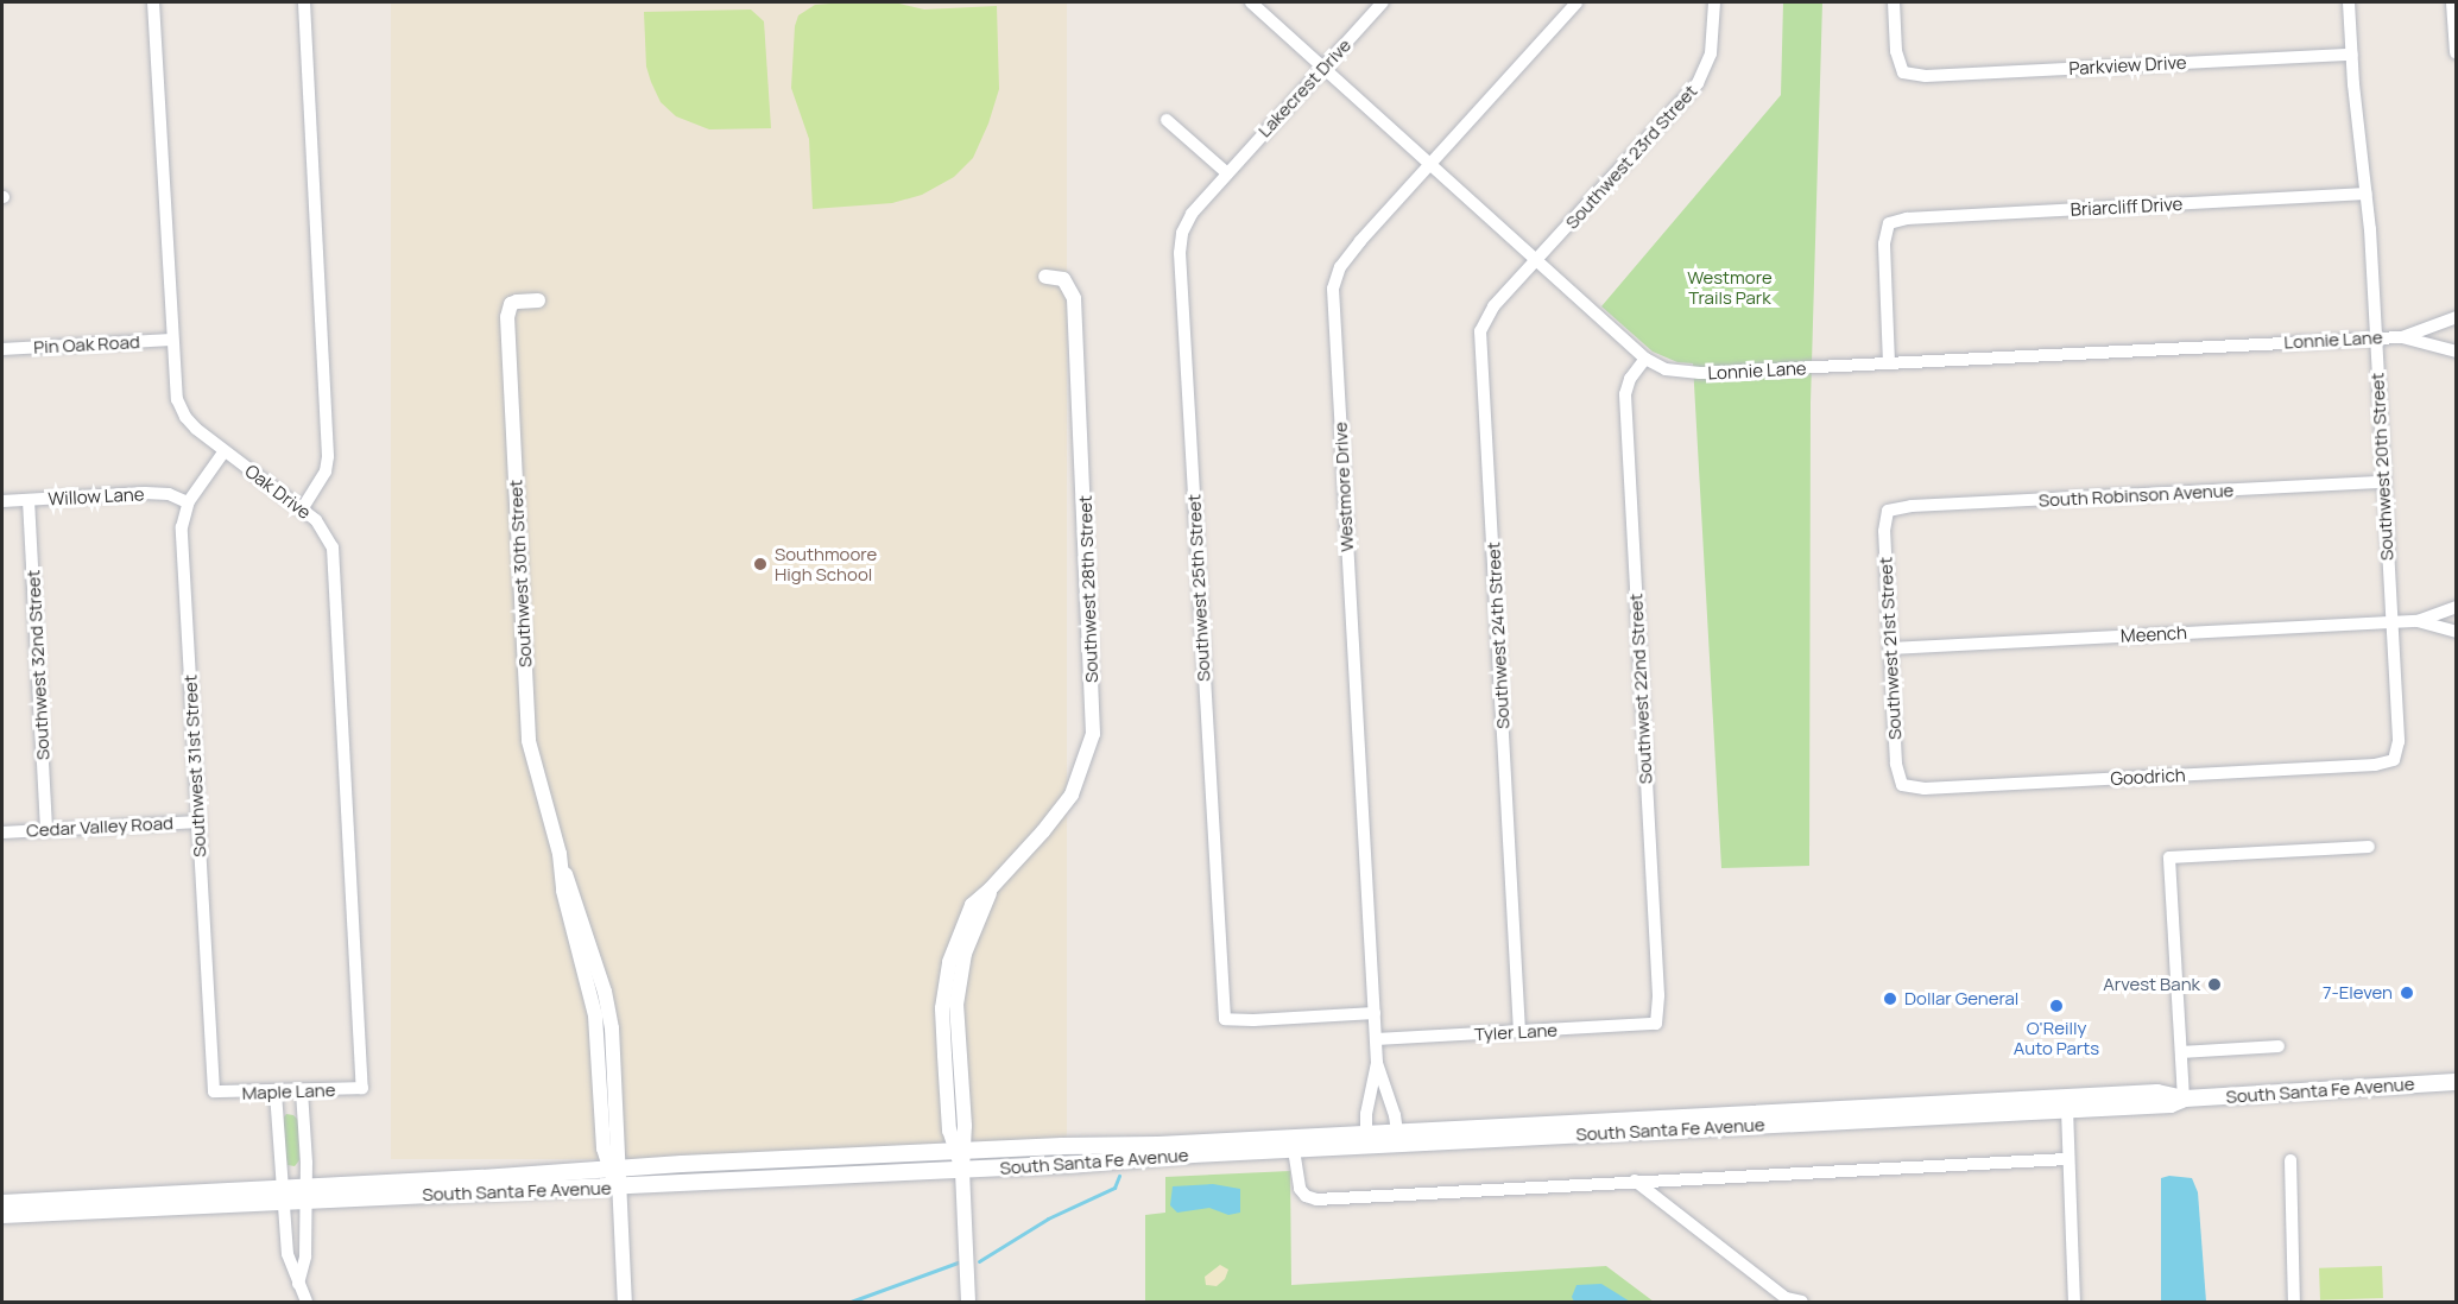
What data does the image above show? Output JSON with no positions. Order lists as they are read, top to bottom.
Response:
{
  "streets": {
    "main road": ["South Santa Fe Avenue"],
    "street": [
      "Parkview Drive",
      "Lakecrest Drive",
      "Southwest 23rd Street",
      "Briarcliff Drive",
      "Lonnie Lane",
      "Pin Oak Road",
      "Southwest 20th Street",
      "Westmore Drive",
      "Oak Drive",
      "South Robinson Avenue",
      "Willow Lane",
      "Southwest 30th Street",
      "Southwest 25th Street",
      "Southwest 28th Street",
      "Meench",
      "Southwest 24th Street",
      "Southwest 21st Street",
      "Southwest 32nd Street",
      "Southwest 22nd Street",
      "Southwest 31st Street",
      "Goodrich",
      "Cedar Valley Road",
      "Tyler Lane",
      "Maple Lane"
    ]
  },
  "crossings": [
    ["Parkview Drive", "Southwest 20th Street"],
    ["Lakecrest Drive", "Lonnie Lane"],
    ["Lakecrest Drive", "Southwest 25th Street"],
    ["Southwest 23rd Street", "Lonnie Lane"],
    ["Southwest 23rd Street", "Southwest 24th Street"],
    ["Briarcliff Drive", "Lonnie Lane"],
    ["Briarcliff Drive", "Southwest 20th Street"],
    ["Lonnie Lane", "Southwest 20th Street"],
    ["Lonnie Lane", "Westmore Drive"],
    ["Lonnie Lane", "Southwest 24th Street"],
    ["Lonnie Lane", "Southwest 22nd Street"],
    ["Pin Oak Road", "Oak Drive"],
    ["Southwest 20th Street", "South Robinson Avenue"],
    ["Southwest 20th Street", "Meench"],
    ["Southwest 20th Street", "Goodrich"],
    ["Westmore Drive", "Southwest 25th Street"],
    ["Westmore Drive", "Tyler Lane"],
    ["Westmore Drive", "South Santa Fe Avenue"],
    ["Oak Drive", "Southwest 31st Street"],
    ["Oak Drive", "Maple Lane"],
    ["South Robinson Avenue", "Southwest 21st Street"],
    ["Willow Lane", "Southwest 32nd Street"],
    ["Willow Lane", "Southwest 31st Street"],
    ["Southwest 30th Street", "South Santa Fe Avenue"],
    ["Southwest 28th Street", "South Santa Fe Avenue"],
    ["Meench", "Southwest 21st Street"],
    ["Southwest 24th Street", "Tyler Lane"],
    ["Southwest 21st Street", "Goodrich"],
    ["Southwest 32nd Street", "Cedar Valley Road"],
    ["Southwest 22nd Street", "Tyler Lane"],
    ["Southwest 31st Street", "Cedar Valley Road"],
    ["Southwest 31st Street", "Maple Lane"]
  ],
  "parks": ["Westmore Trails Park"],
  "places": [
    "Southmoore High School",
    "Arvest Bank",
    "7-Eleven",
    "Dollar General",
    "O'Reilly Auto Parts"
  ]
}
